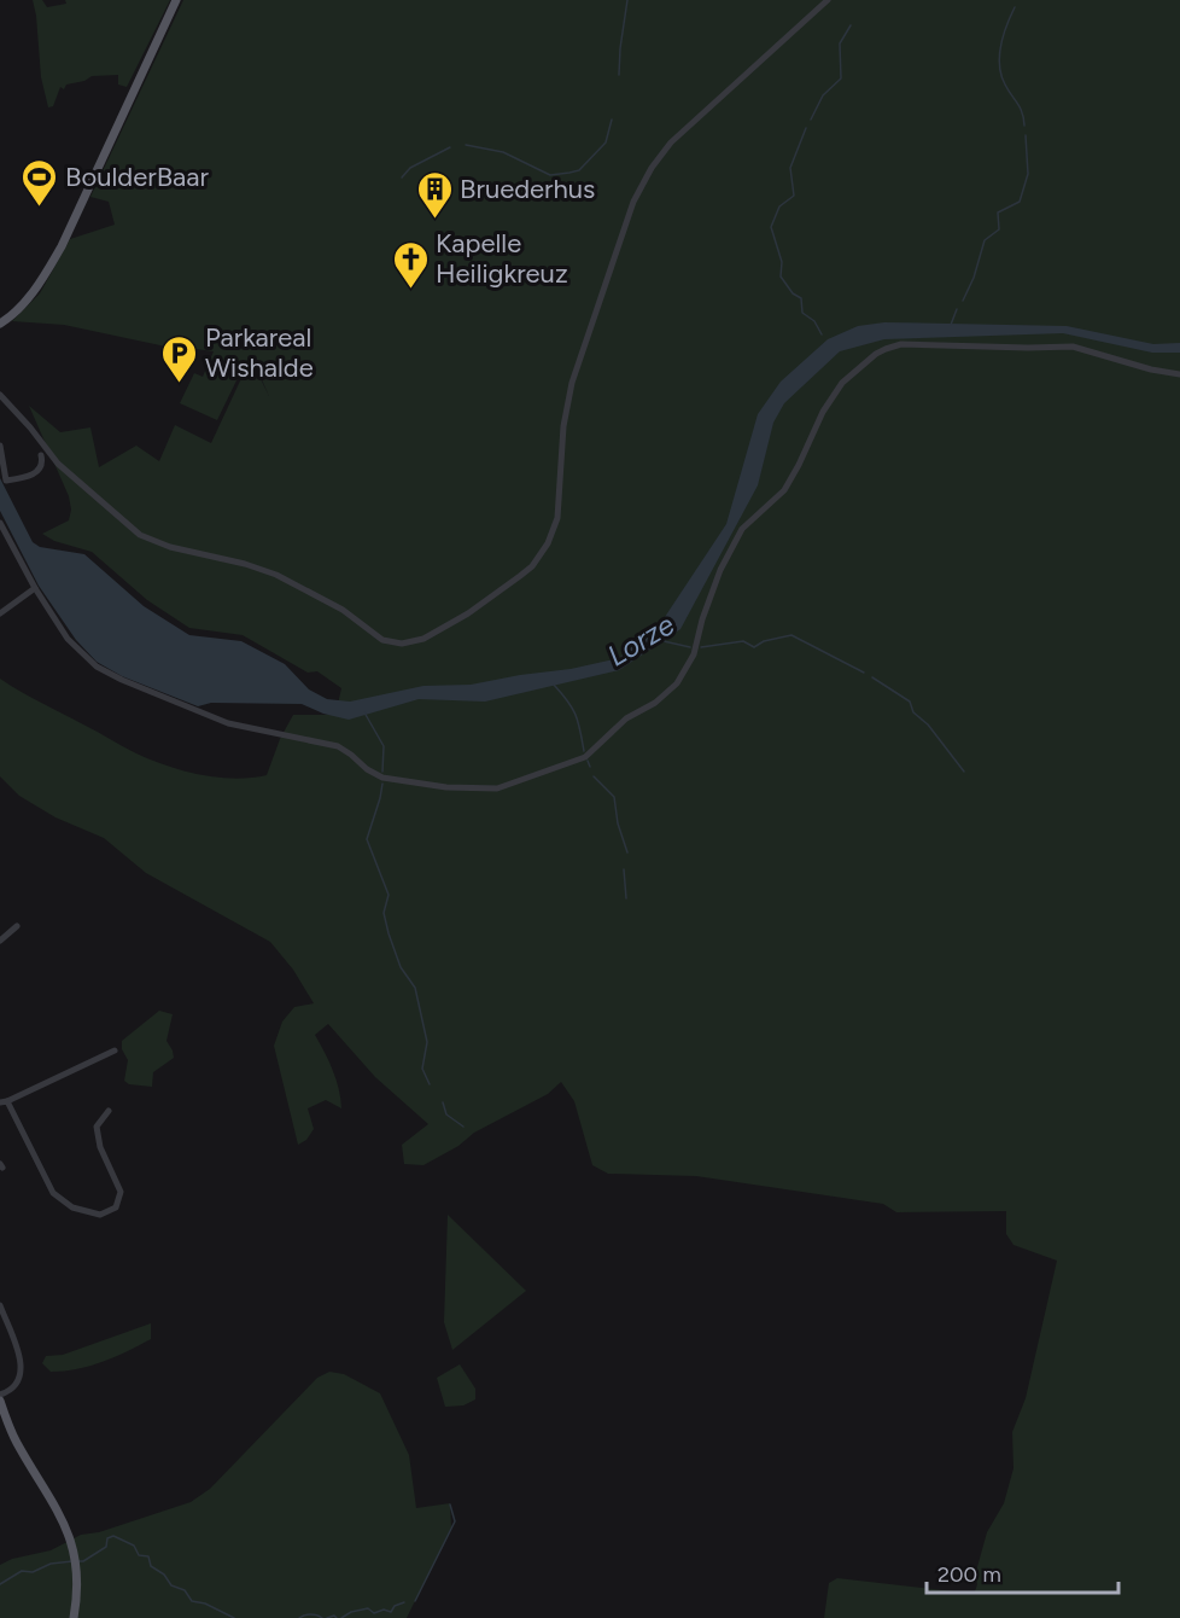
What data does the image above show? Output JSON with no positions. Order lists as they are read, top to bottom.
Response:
{
  "water": ["Lorze"],
  "places": {
    "sports": ["BoulderBaar"],
    "building": ["Bruederhus"],
    "church": ["Kapelle Heiligkreuz"],
    "parking": ["Parkareal Wishalde"]
  },
  "scale_bar": "200 m"
}
